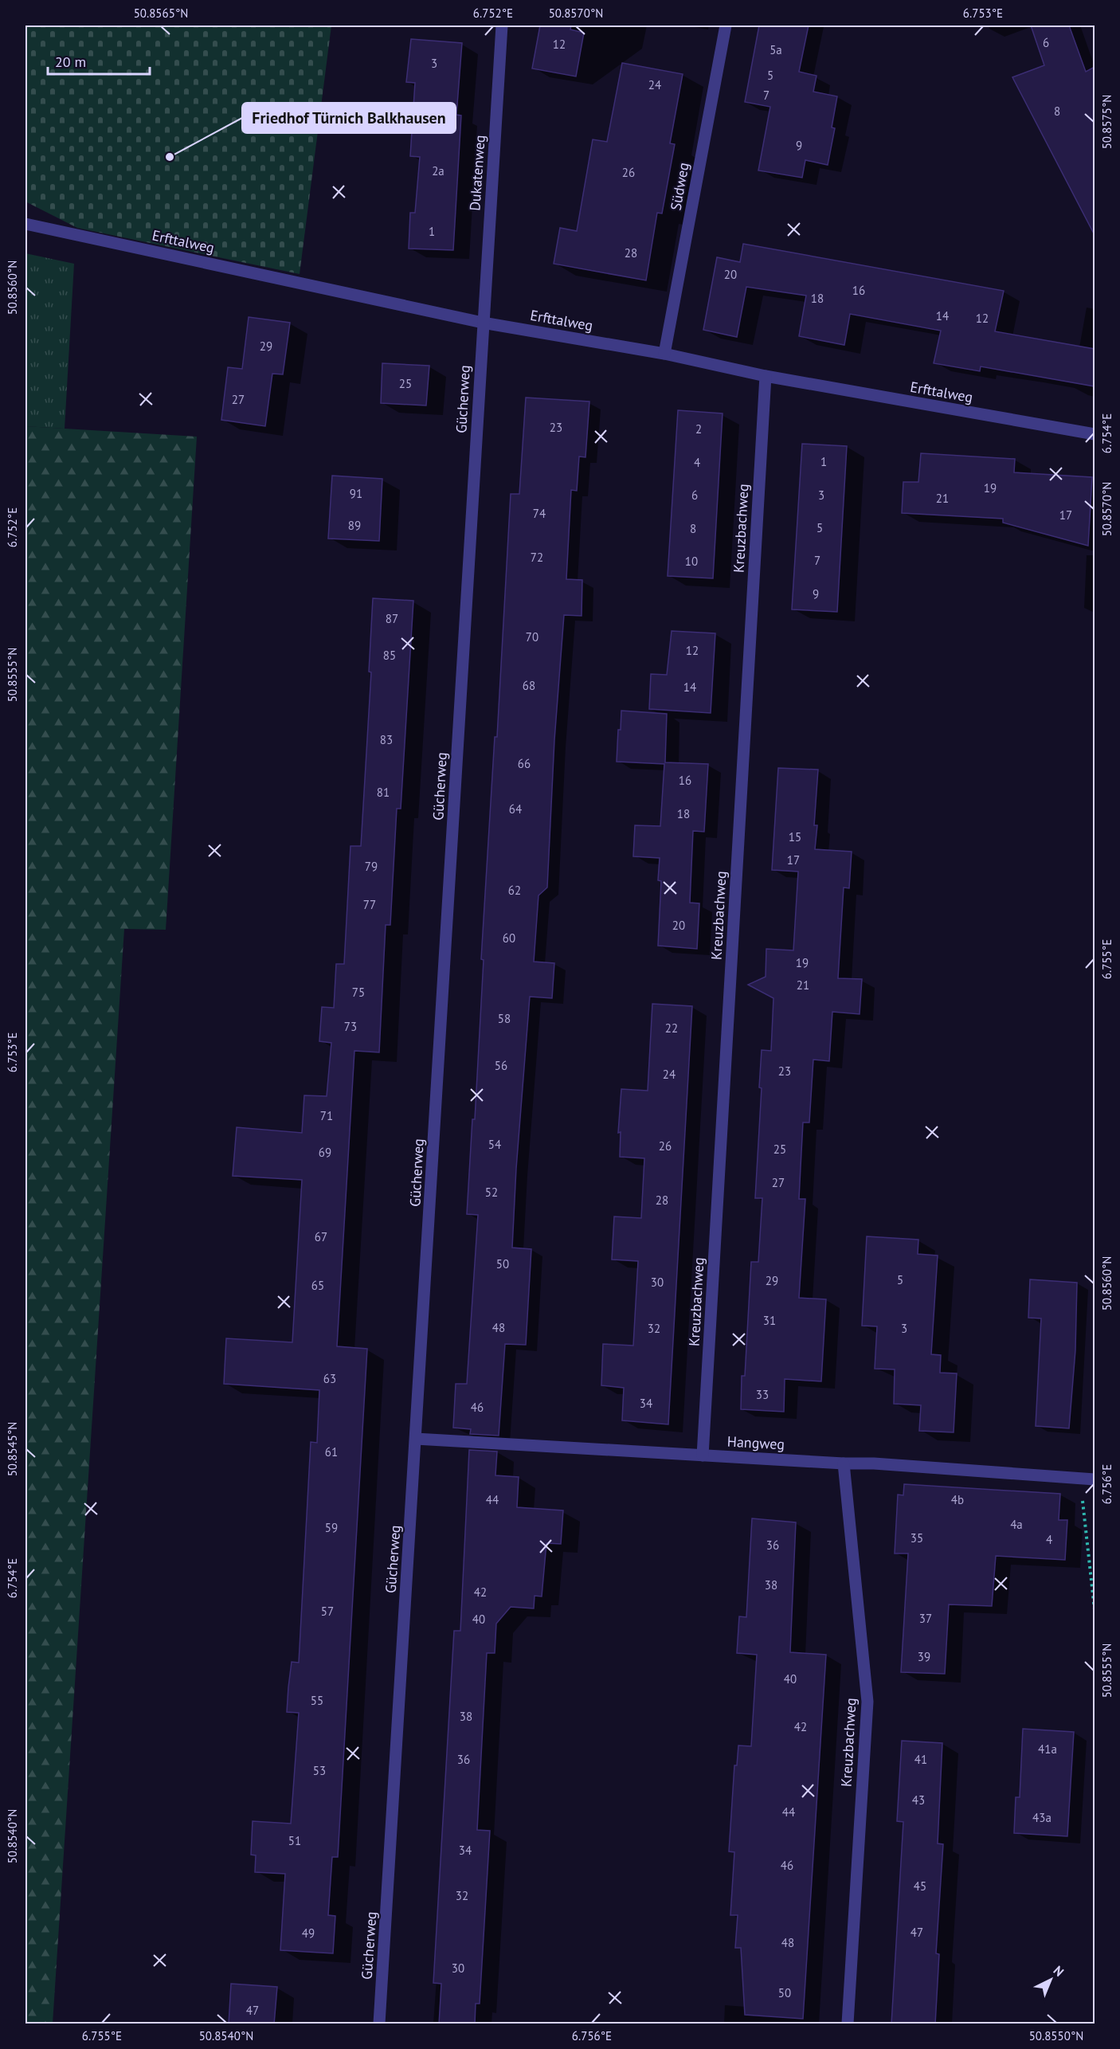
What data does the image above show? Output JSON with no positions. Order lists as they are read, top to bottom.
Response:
{
  "streets": {
    "street": [
      "Dukatenweg",
      "Südweg",
      "Erfttalweg",
      "Gücherweg",
      "Kreuzbachweg",
      "Hangweg"
    ]
  },
  "crossings": [
    ["Dukatenweg", "Erfttalweg"],
    ["Dukatenweg", "Gücherweg"],
    ["Südweg", "Erfttalweg"],
    ["Erfttalweg", "Gücherweg"],
    ["Erfttalweg", "Kreuzbachweg"],
    ["Gücherweg", "Hangweg"],
    ["Kreuzbachweg", "Hangweg"]
  ],
  "places": ["Friedhof Türnich Balkhausen"],
  "house_numbers": [
    "6",
    "12",
    "5a",
    "3",
    "5",
    "24",
    "7",
    "8",
    "9",
    "2a",
    "26",
    "1",
    "28",
    "20",
    "16",
    "18",
    "14",
    "12",
    "29",
    "25",
    "27",
    "23",
    "2",
    "1",
    "4",
    "19",
    "91",
    "6",
    "3",
    "21",
    "74",
    "17",
    "89",
    "5",
    "8",
    "72",
    "7",
    "10",
    "9",
    "87",
    "70",
    "12",
    "85",
    "68",
    "14",
    "83",
    "66",
    "16",
    "81",
    "64",
    "18",
    "15",
    "17",
    "79",
    "62",
    "77",
    "20",
    "60",
    "19",
    "21",
    "75",
    "58",
    "73",
    "22",
    "56",
    "23",
    "24",
    "71",
    "54",
    "26",
    "25",
    "69",
    "27",
    "52",
    "28",
    "67",
    "50",
    "5",
    "29",
    "30",
    "65",
    "31",
    "48",
    "32",
    "3",
    "63",
    "33",
    "34",
    "46",
    "61",
    "44",
    "4b",
    "4a",
    "59",
    "35",
    "4",
    "36",
    "38",
    "42",
    "57",
    "37",
    "40",
    "39",
    "40",
    "55",
    "38",
    "42",
    "41a",
    "36",
    "41",
    "53",
    "43",
    "44",
    "43a",
    "51",
    "34",
    "46",
    "45",
    "32",
    "47",
    "49",
    "48",
    "30",
    "50",
    "47"
  ],
  "scale_bar": "20 m",
  "north": "top right",
  "coordinates": [
    "50.8565°N",
    "6.752°E",
    "50.8570°N",
    "6.753°E",
    "50.8575°N",
    "50.8560°N",
    "6.754°E",
    "50.8555°N",
    "6.755°E",
    "50.8545°N",
    "6.756°E",
    "50.8540°N",
    "50.8550°N"
  ]
}
